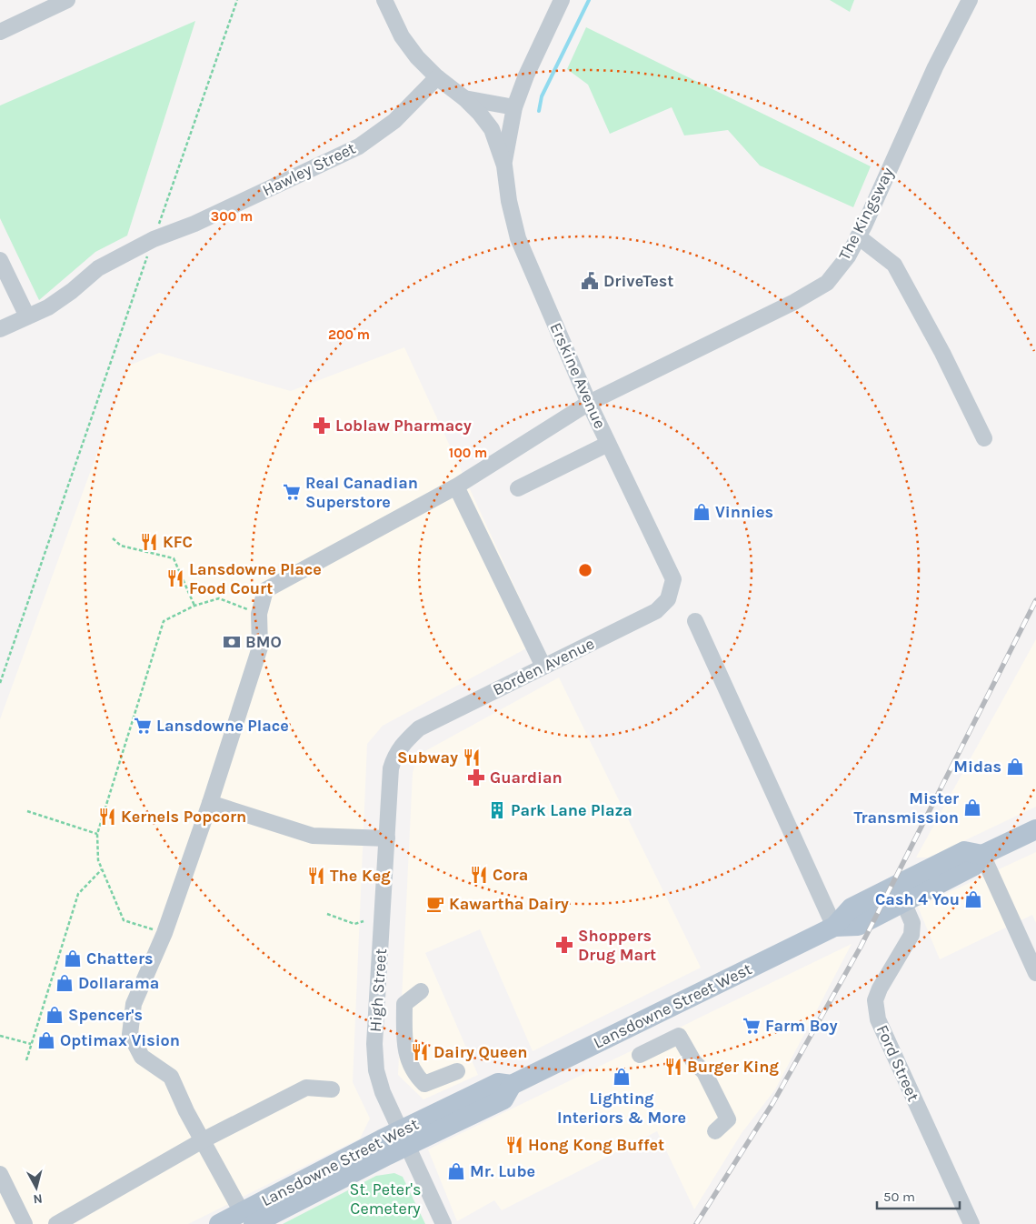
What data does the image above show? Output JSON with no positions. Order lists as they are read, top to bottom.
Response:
{
  "streets": {
    "main road": ["Lansdowne Street West"],
    "street": [
      "Hawley Street",
      "The Kingsway",
      "Erskine Avenue",
      "Borden Avenue",
      "High Street",
      "Ford Street"
    ]
  },
  "crossings": [
    ["The Kingsway", "Erskine Avenue"],
    ["The Kingsway", "Lansdowne Street West"],
    ["Erskine Avenue", "Borden Avenue"],
    ["Borden Avenue", "High Street"],
    ["High Street", "Lansdowne Street West"],
    ["Lansdowne Street West", "Ford Street"]
  ],
  "parks": ["St. Peter's Cemetery"],
  "places": {
    "public building": ["DriveTest"],
    "pharmacy": ["Loblaw Pharmacy", "Guardian", "Shoppers Drug Mart"],
    "supermarket": ["Real Canadian Superstore", "Lansdowne Place", "Farm Boy"],
    "shop": [
      "Vinnies",
      "Midas",
      "Mister Transmission",
      "Cash 4 You",
      "Chatters",
      "Dollarama",
      "Spencer's",
      "Optimax Vision",
      "Lighting Interiors & More",
      "Mr. Lube"
    ],
    "restaurant": [
      "KFC",
      "Lansdowne Place Food Court",
      "Subway",
      "Kernels Popcorn",
      "Cora",
      "The Keg",
      "Dairy Queen",
      "Burger King",
      "Hong Kong Buffet"
    ],
    "bank": ["BMO"],
    "building": ["Park Lane Plaza"],
    "cafe": ["Kawartha Dairy"]
  },
  "scale_bar": "50 m",
  "north": "bottom",
  "rings": ["300 m", "200 m", "100 m"]
}
